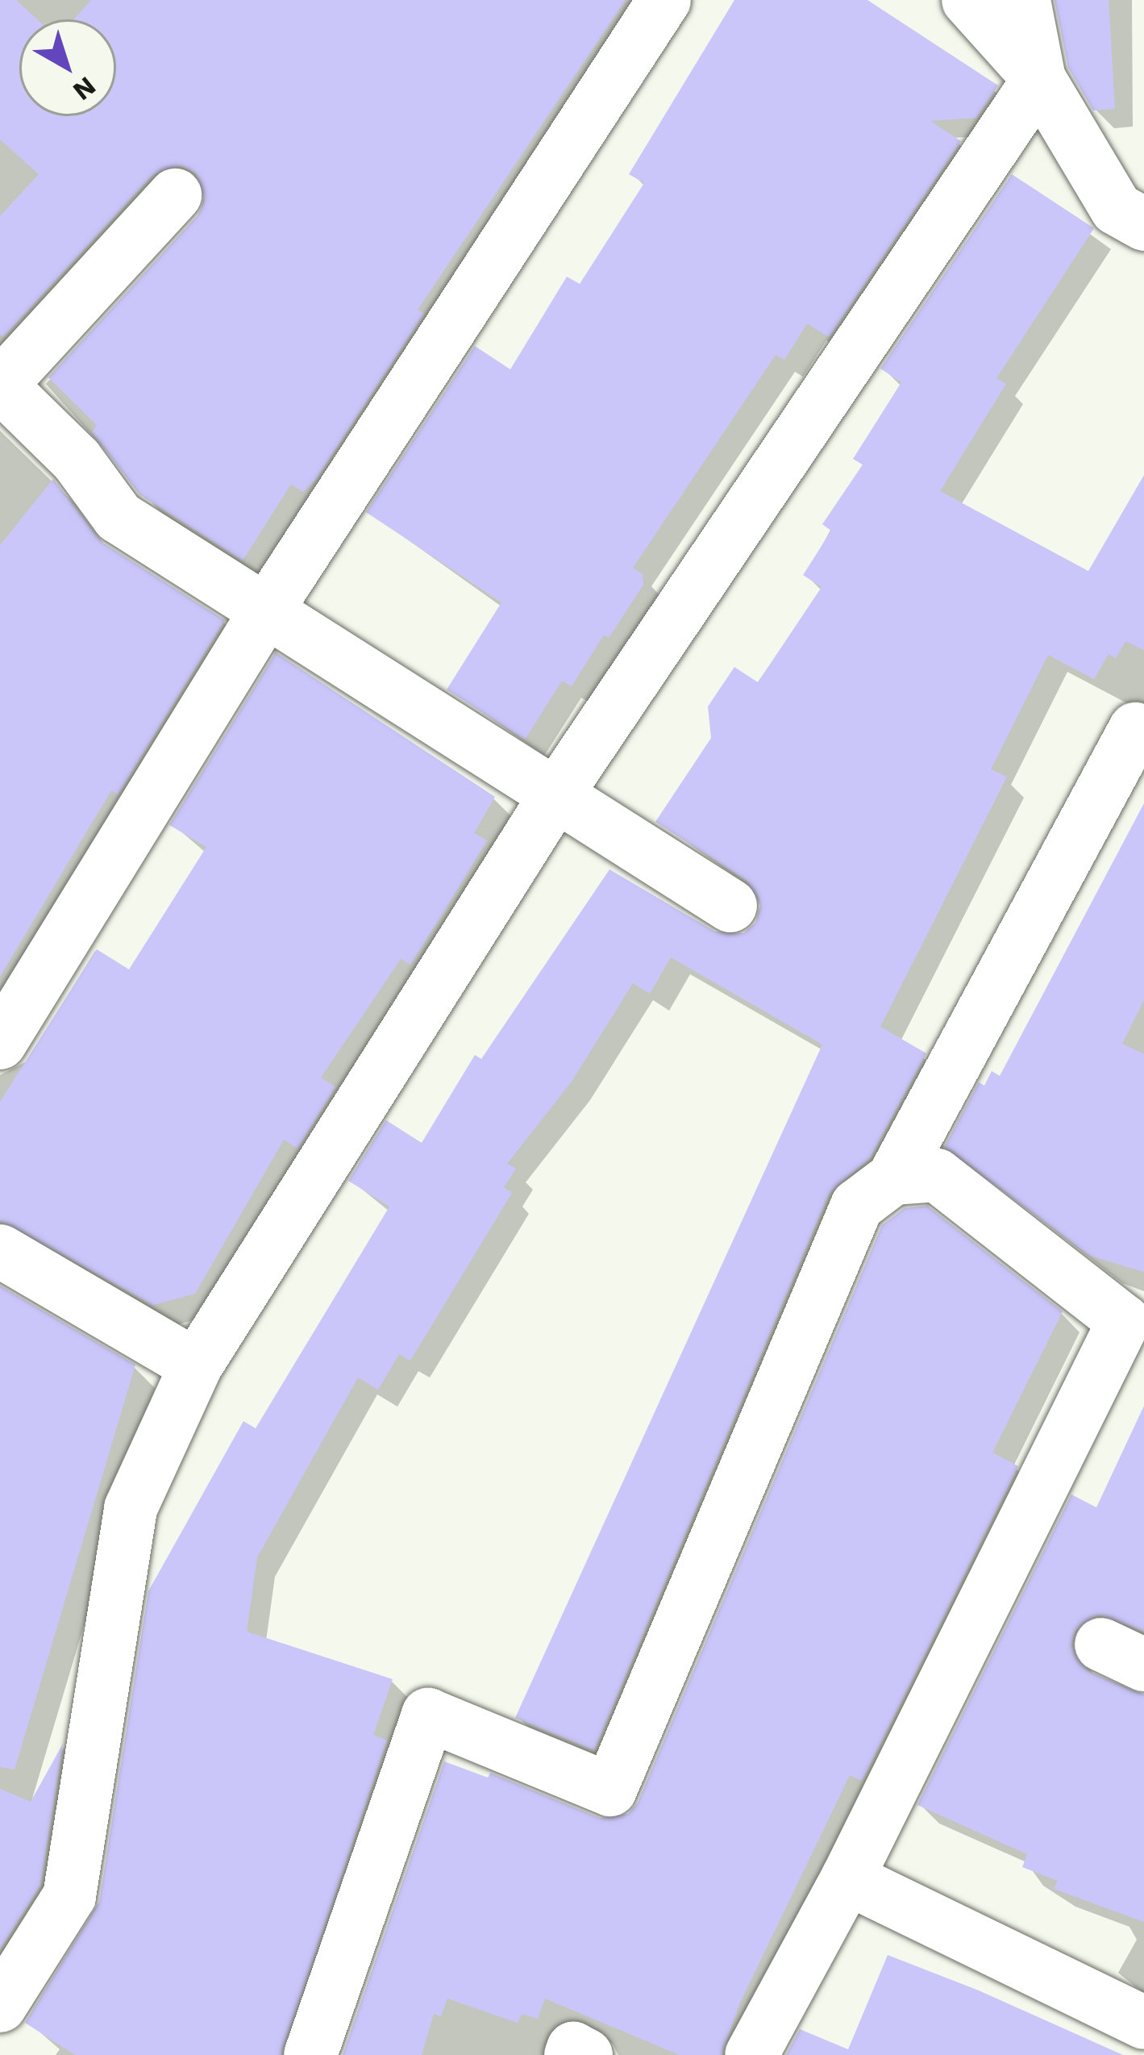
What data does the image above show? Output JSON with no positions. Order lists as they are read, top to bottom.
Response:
{
  "north": "bottom right"
}
